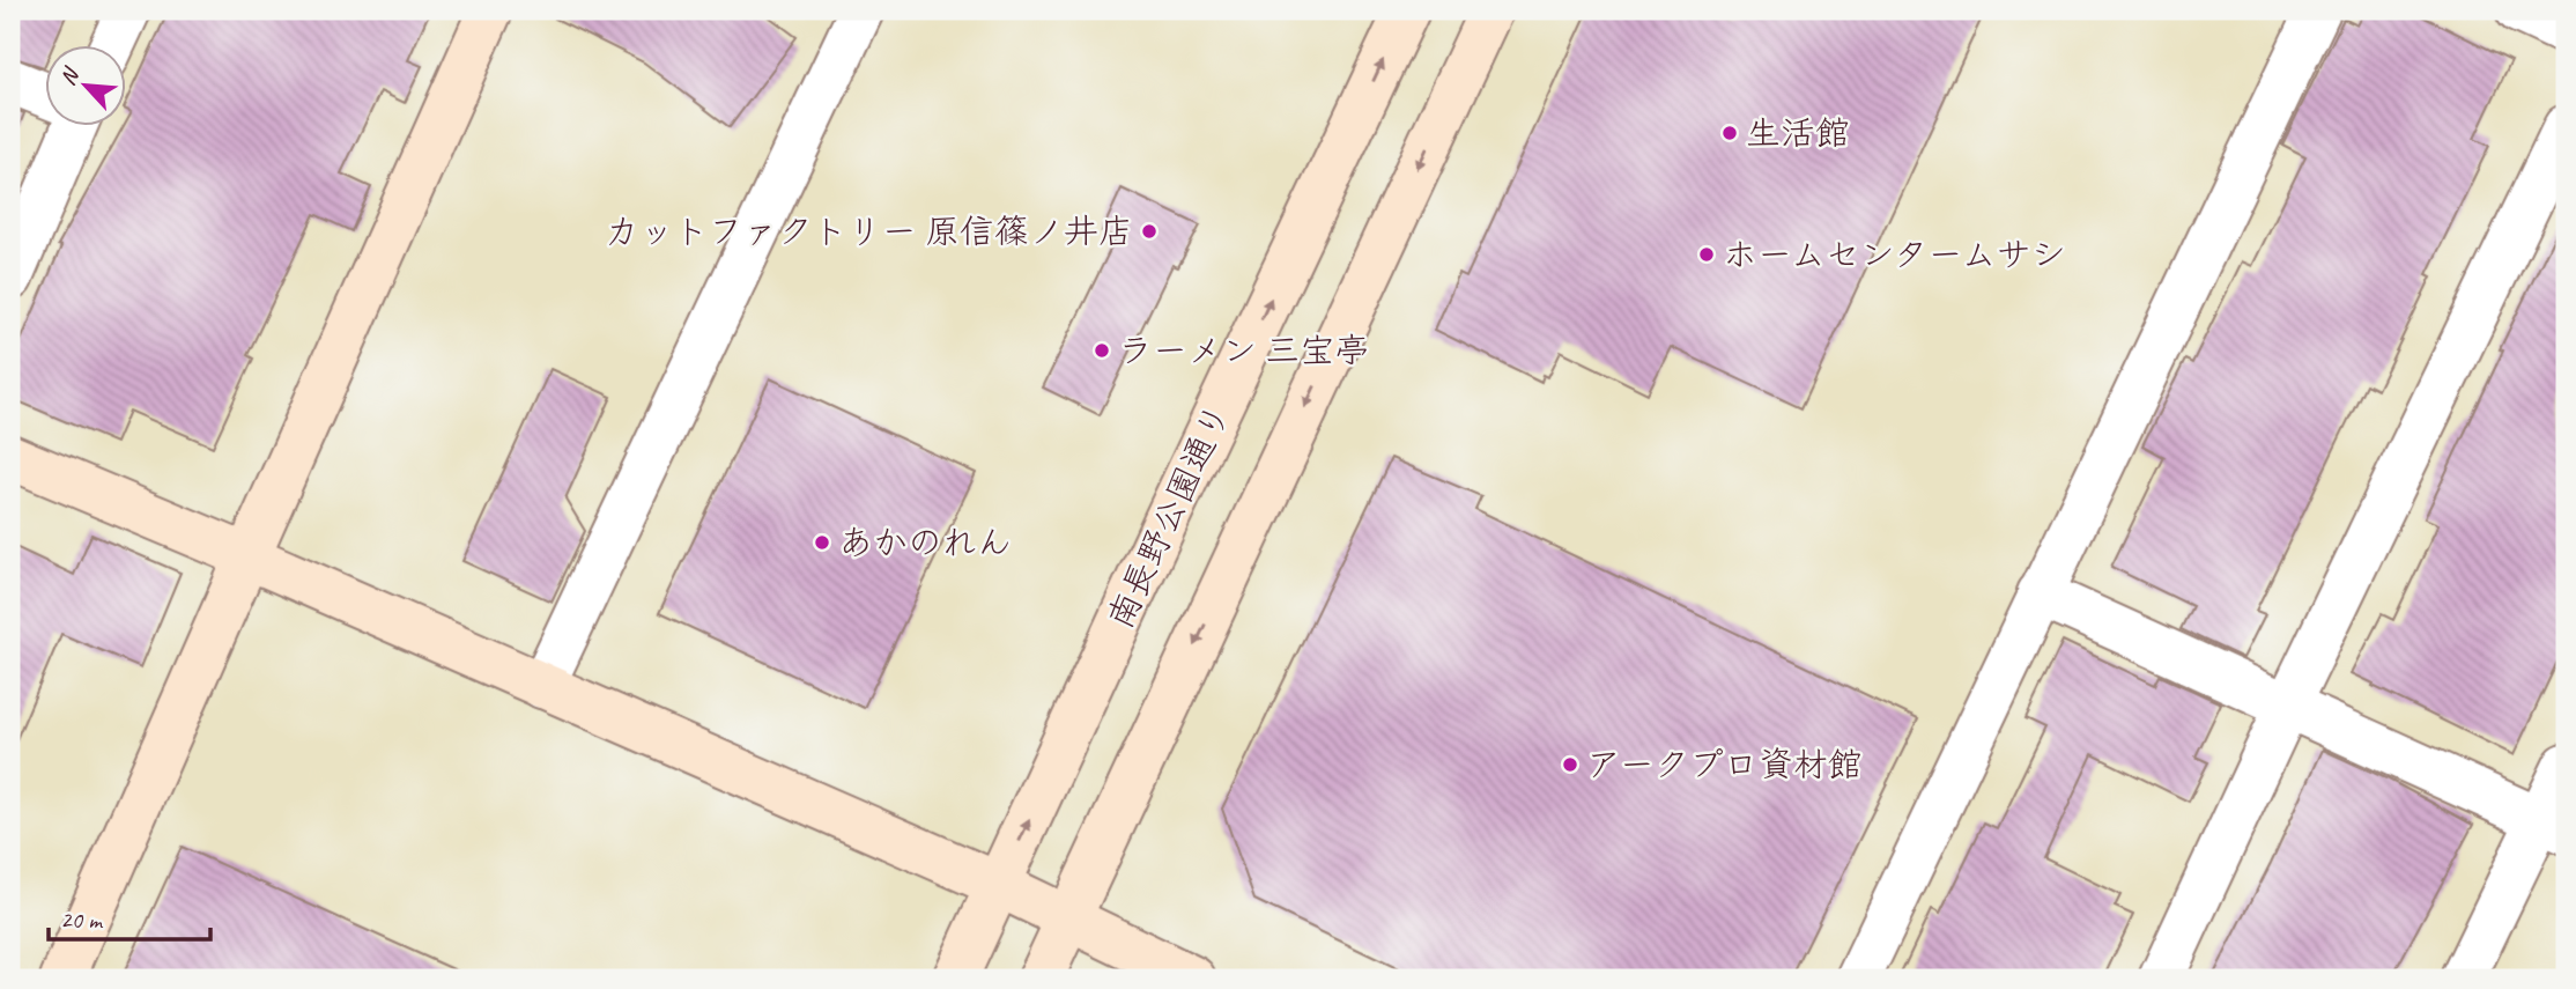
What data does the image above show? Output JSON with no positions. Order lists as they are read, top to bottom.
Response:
{
  "streets": {
    "street": ["南長野公園通り"]
  },
  "places": [
    "生活館",
    "カットファクトリー 原信篠ノ井店",
    "ホームセンタームサシ",
    "ラーメン 三宝亭",
    "あかのれん",
    "アークプロ資材館"
  ],
  "scale_bar": "20 m",
  "north": "top left"
}
